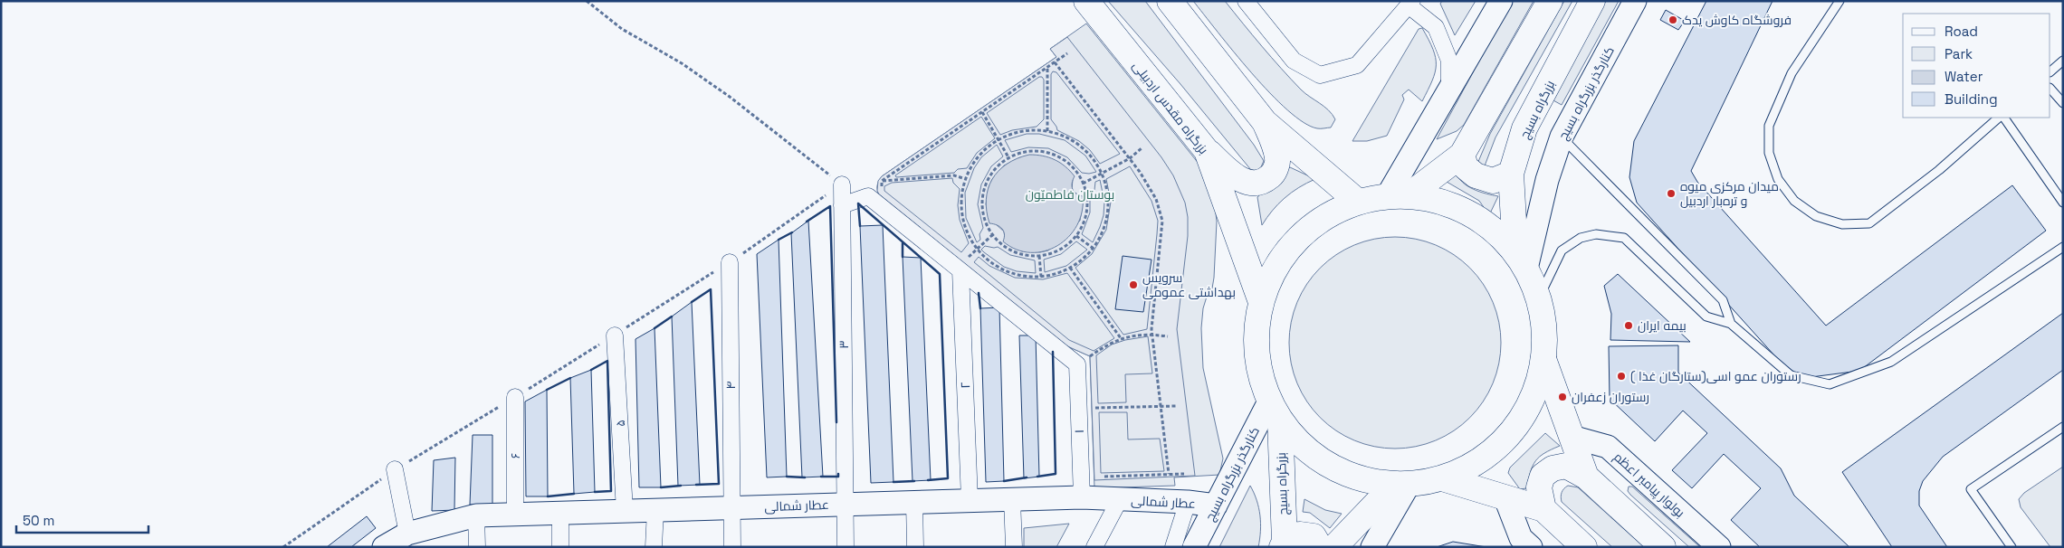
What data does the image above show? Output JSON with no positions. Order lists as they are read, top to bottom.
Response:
{
  "streets": {
    "main road": ["بزرگراه مقدس اردبیلی", "بزرگراه بسیج"],
    "street": [
      "کنارگذر بزرگراه بسیج",
      "۳",
      "۴",
      "۲",
      "۵",
      "۱",
      "۶",
      "بولوار پیامبر اعظم",
      "عطار شمالی"
    ]
  },
  "crossings": [
    ["کنارگذر بزرگراه بسیج", "بزرگراه بسیج"],
    ["کنارگذر بزرگراه بسیج", "عطار شمالی"],
    ["۳", "عطار شمالی"],
    ["۴", "عطار شمالی"],
    ["۲", "عطار شمالی"],
    ["۵", "عطار شمالی"],
    ["۱", "عطار شمالی"],
    ["۶", "عطار شمالی"]
  ],
  "parks": ["بوستان فاطمیّون"],
  "places": [
    "فروشگاه کاوش یدک",
    "میدان مرکزی میوه و تره‌بار اردبیل",
    "سرویس بهداشتی عمومی",
    "بیمه ایران",
    "رستوران عمو اسی(ستارگان غذا )",
    "رستوران زعفران"
  ],
  "legend": [
    "Road",
    "Park",
    "Water",
    "Building"
  ],
  "scale_bar": "50 m"
}
